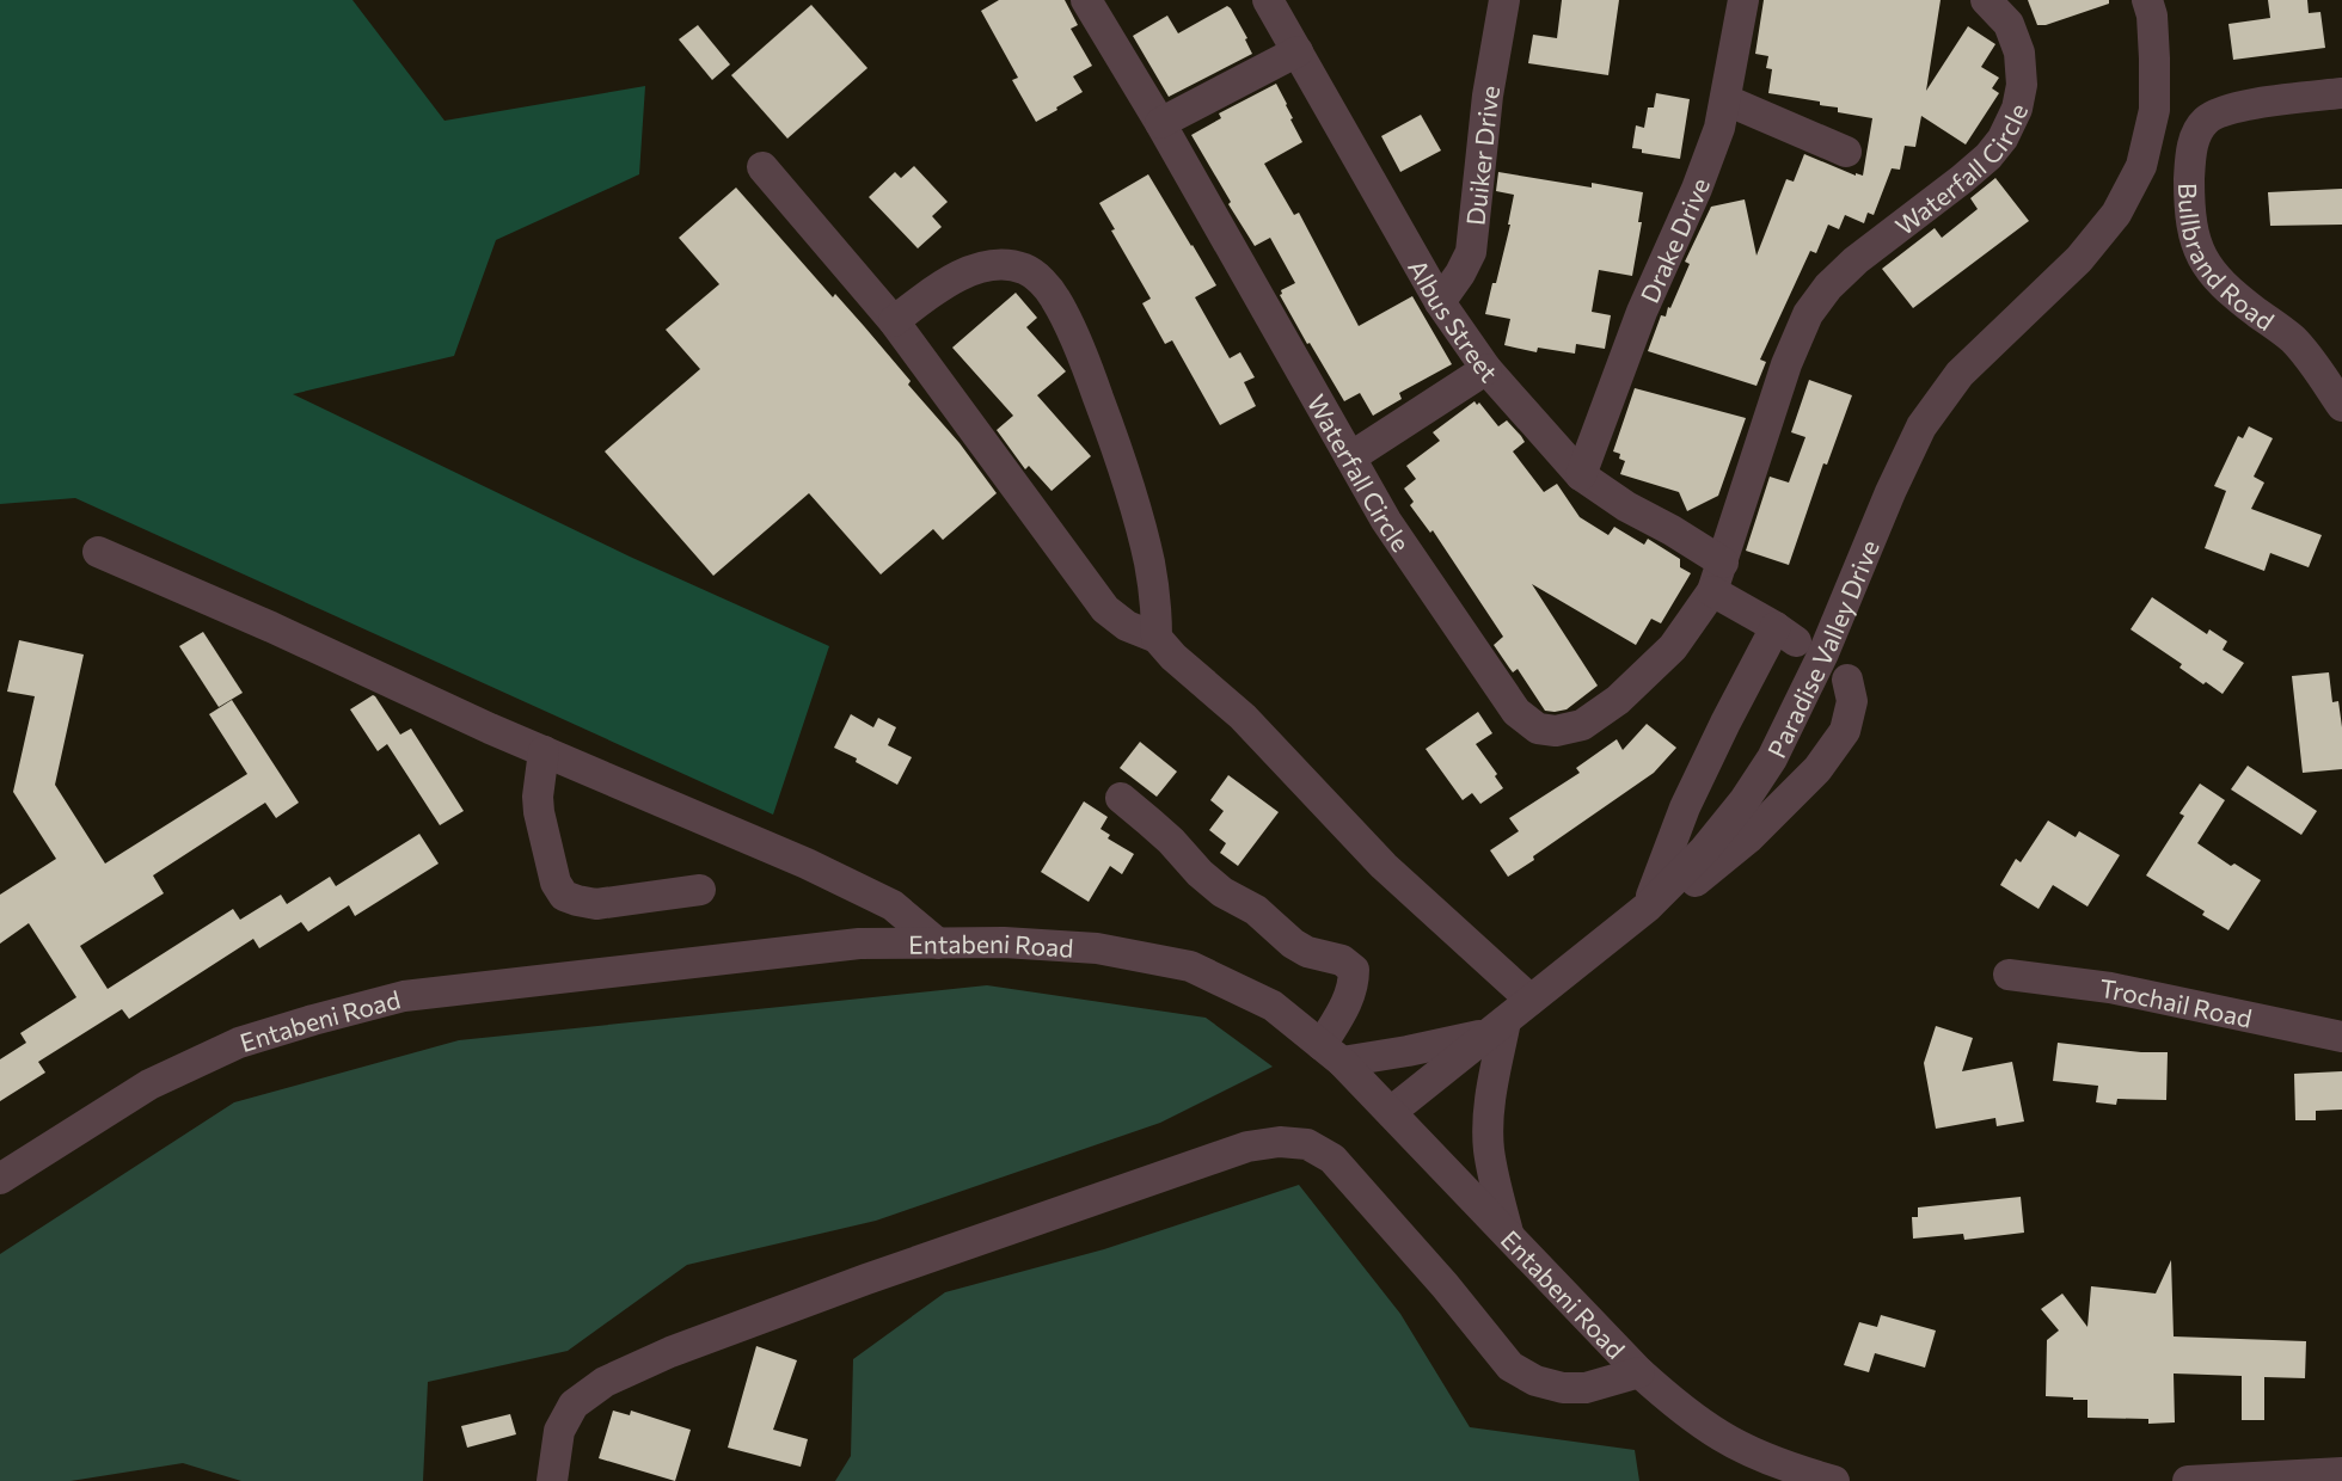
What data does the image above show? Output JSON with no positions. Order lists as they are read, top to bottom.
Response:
{
  "streets": {
    "street": [
      "Duiker Drive",
      "Waterfall Circle",
      "Drake Drive",
      "Bullbrand Road",
      "Albus Street",
      "Paradise Valley Drive",
      "Entabeni Road",
      "Trochail Road"
    ]
  },
  "crossings": [
    ["Duiker Drive", "Albus Street"],
    ["Waterfall Circle", "Albus Street"],
    ["Drake Drive", "Albus Street"],
    ["Paradise Valley Drive", "Entabeni Road"]
  ]
}
